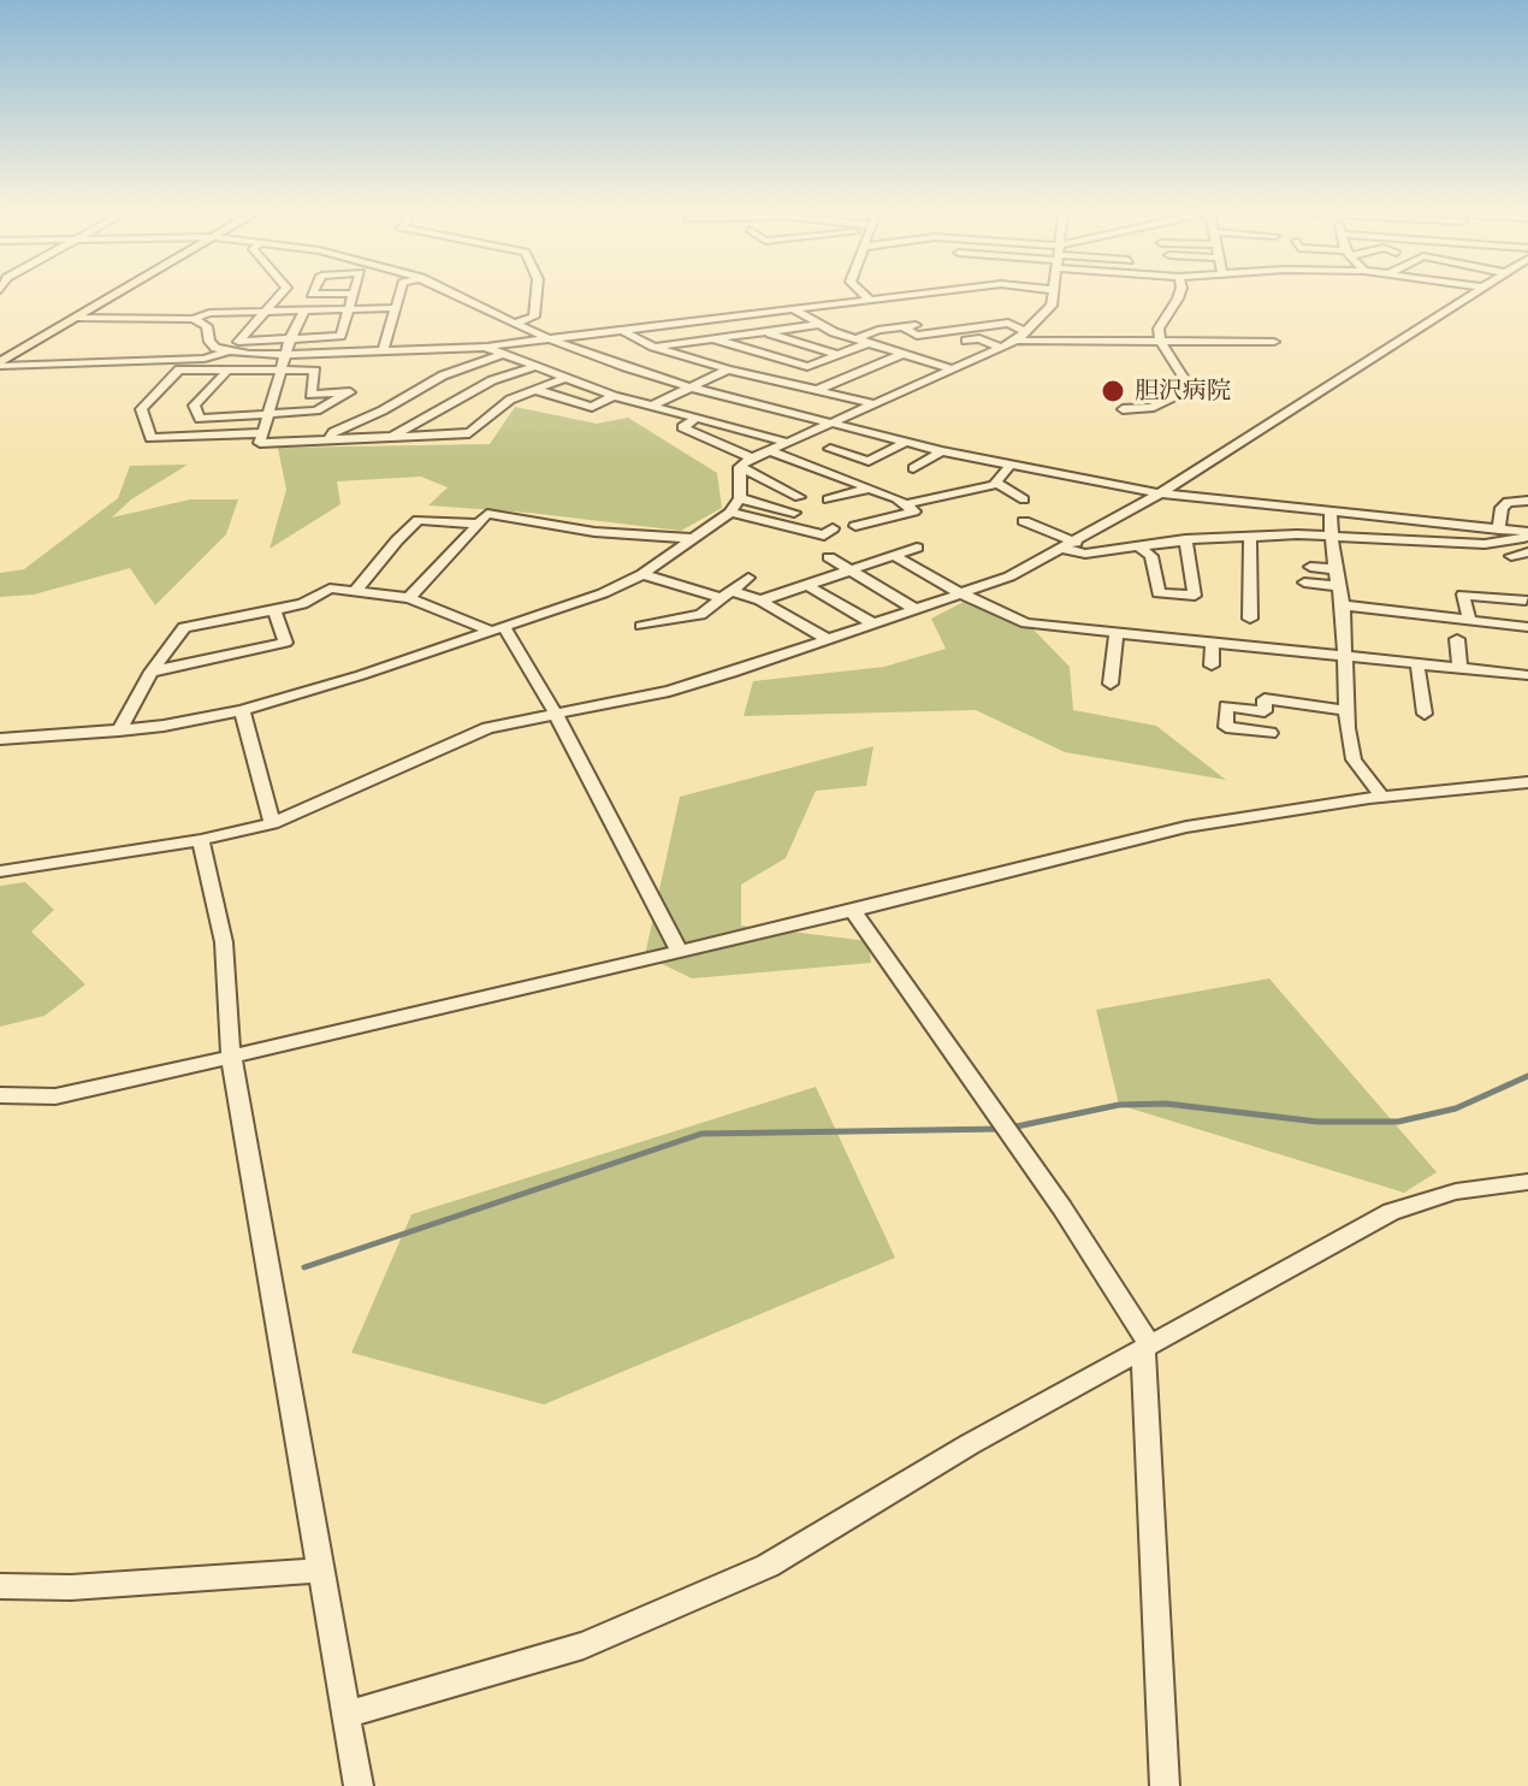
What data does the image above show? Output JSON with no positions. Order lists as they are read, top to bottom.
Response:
{
  "places": ["胆沢病院"]
}
